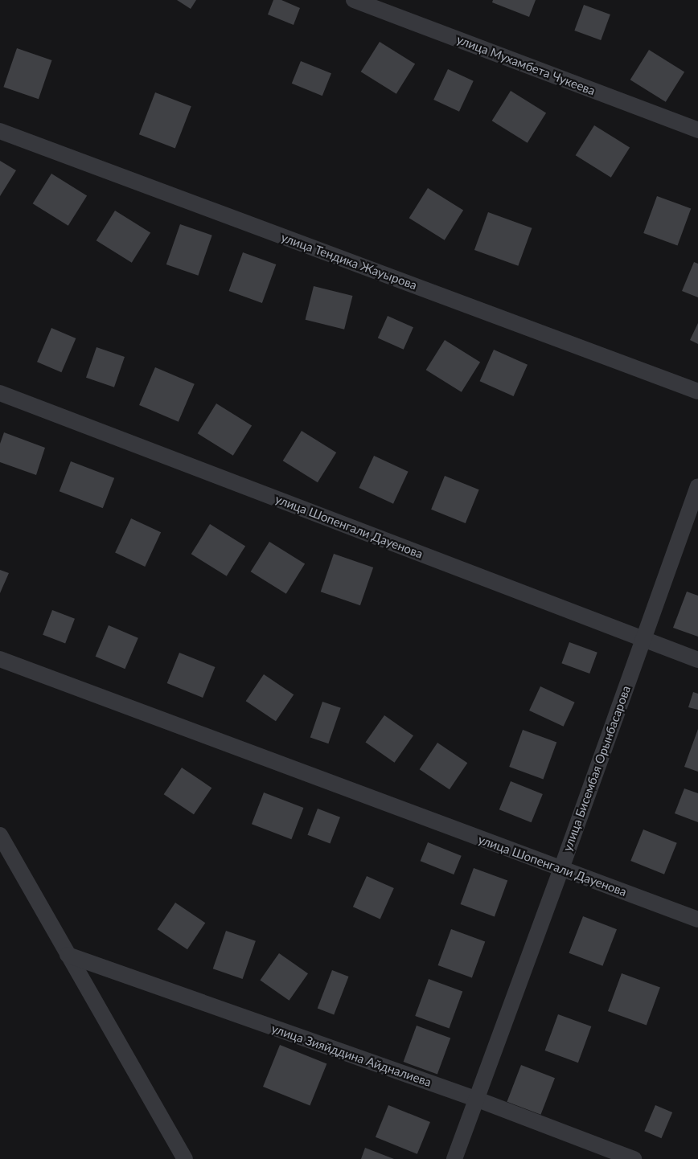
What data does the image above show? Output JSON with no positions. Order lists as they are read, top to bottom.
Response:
{
  "streets": {
    "street": [
      "улица Мухамбета Чукеева",
      "улица Тендика Жауырова",
      "улица Шопенгали Дауенова",
      "улица Бисембая Орынбасарова",
      "улица Зияйддина Айдналиева"
    ]
  },
  "crossings": [
    ["улица Шопенгали Дауенова", "улица Бисембая Орынбасарова"],
    ["улица Бисембая Орынбасарова", "улица Зияйддина Айдналиева"]
  ]
}
